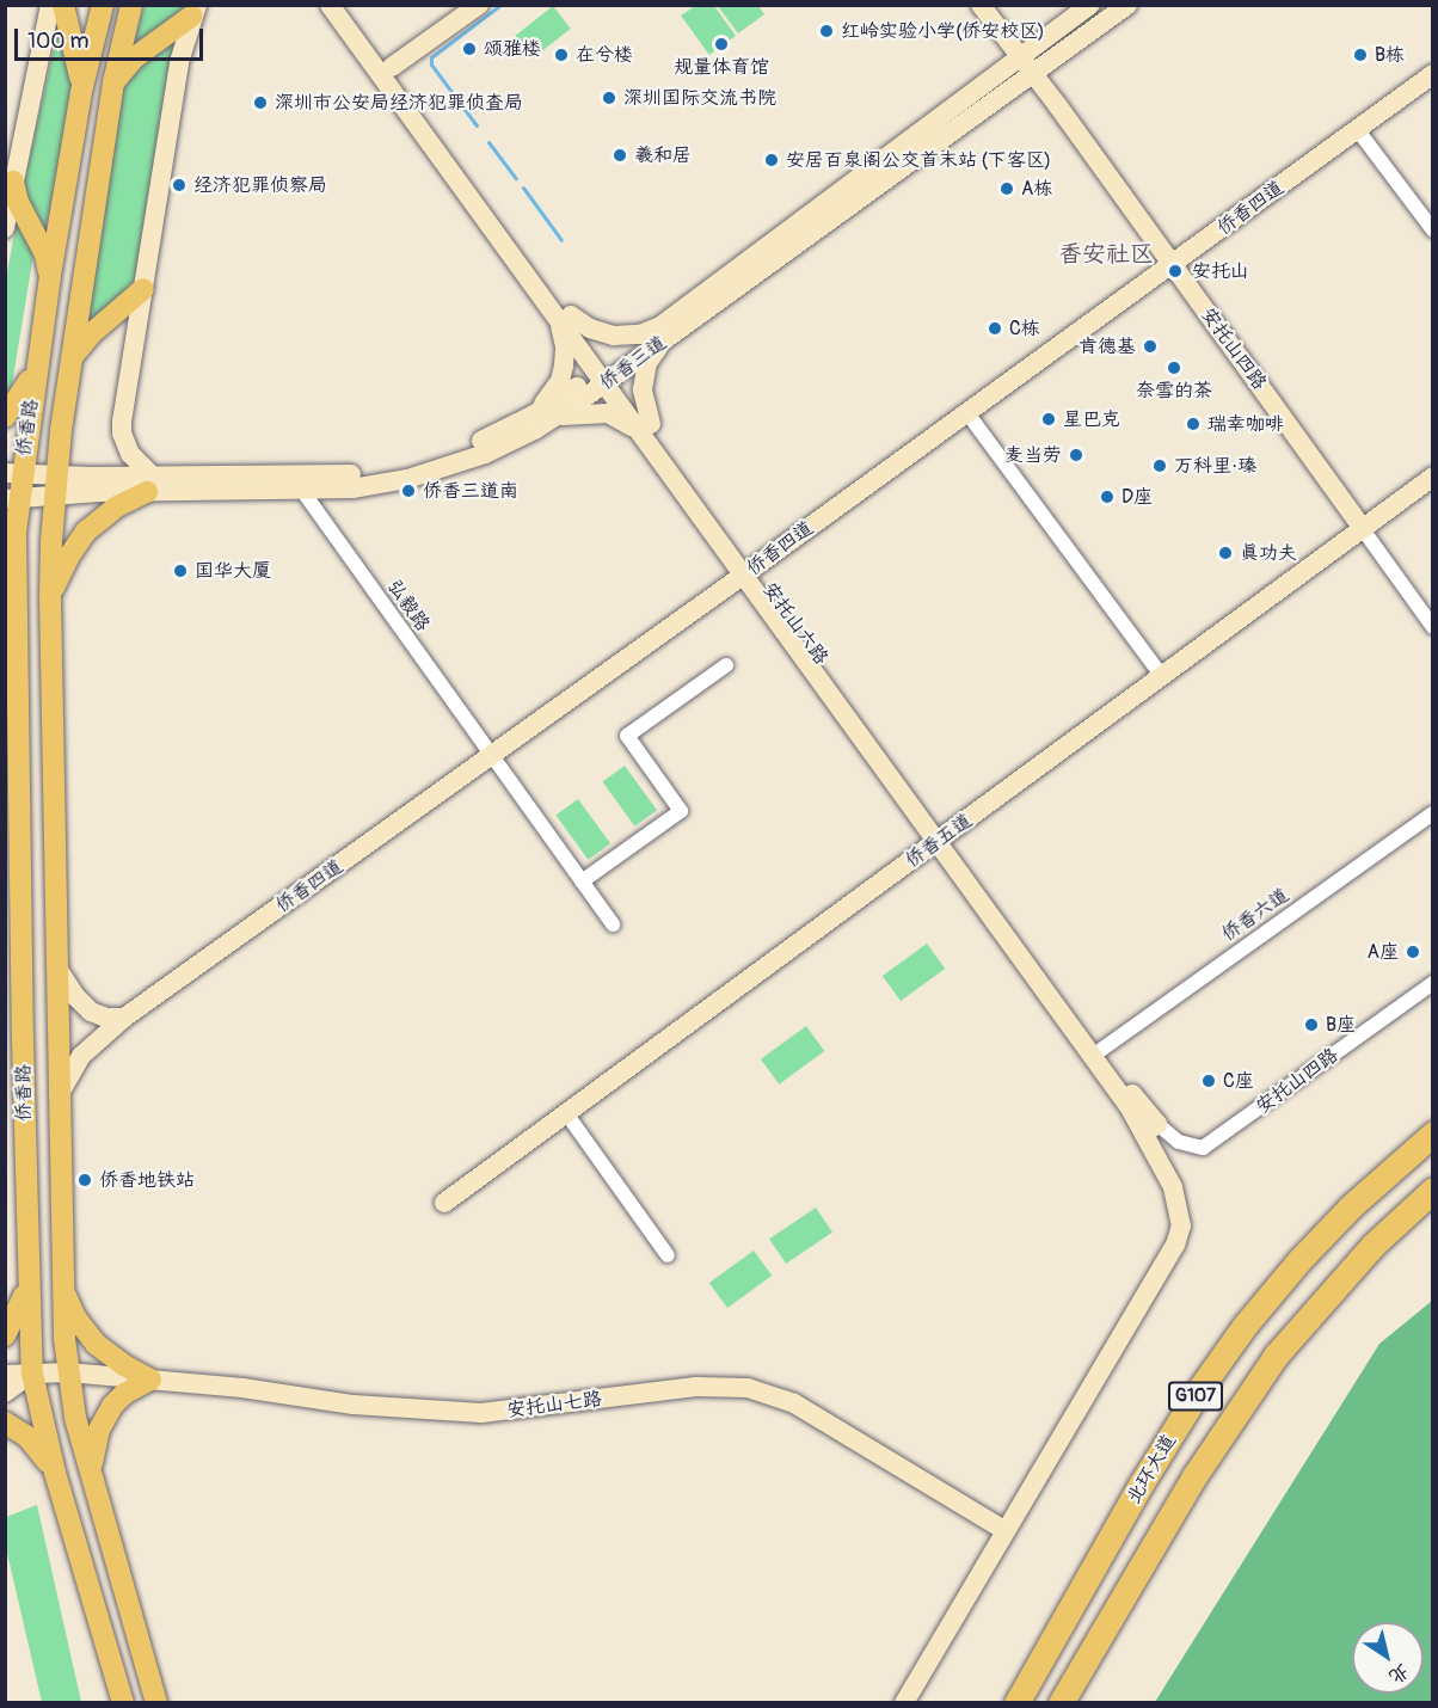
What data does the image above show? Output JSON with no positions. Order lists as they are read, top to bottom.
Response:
{
  "streets": {
    "highway": ["G107", "北环大道"],
    "main road": ["侨香路"],
    "street": [
      "侨香四道",
      "安托山四路",
      "侨香三道",
      "弘毅路",
      "安托山六路",
      "侨香五道",
      "侨香六道",
      "安托山七路"
    ]
  },
  "crossings": [
    ["侨香四道", "安托山四路"],
    ["侨香四道", "侨香路"],
    ["侨香四道", "弘毅路"],
    ["侨香四道", "安托山六路"],
    ["安托山四路", "侨香三道"],
    ["安托山四路", "安托山六路"],
    ["安托山四路", "侨香五道"],
    ["侨香三道", "侨香路"],
    ["侨香三道", "弘毅路"],
    ["侨香三道", "安托山六路"],
    ["侨香路", "安托山七路"],
    ["安托山六路", "侨香五道"],
    ["安托山六路", "侨香六道"],
    ["安托山六路", "安托山七路"]
  ],
  "districts": ["香安社区"],
  "places": [
    "红岭实验小学(侨安校区)",
    "规量体育馆",
    "颂雅楼",
    "在兮楼",
    "B栋",
    "深圳国际交流书院",
    "深圳市公安局经济犯罪侦查局",
    "羲和居",
    "安居百泉阁公交首末站 (下客区)",
    "经济犯罪侦察局",
    "A栋",
    "安托山",
    "C栋",
    "肯德基",
    "奈雪的茶",
    "星巴克",
    "瑞幸咖啡",
    "麦当劳",
    "万科里·瑧",
    "侨香三道南",
    "D座",
    "真功夫",
    "国华大厦",
    "A座",
    "B座",
    "C座",
    "侨香地铁站"
  ],
  "scale_bar": "100 m",
  "north": "bottom right"
}
